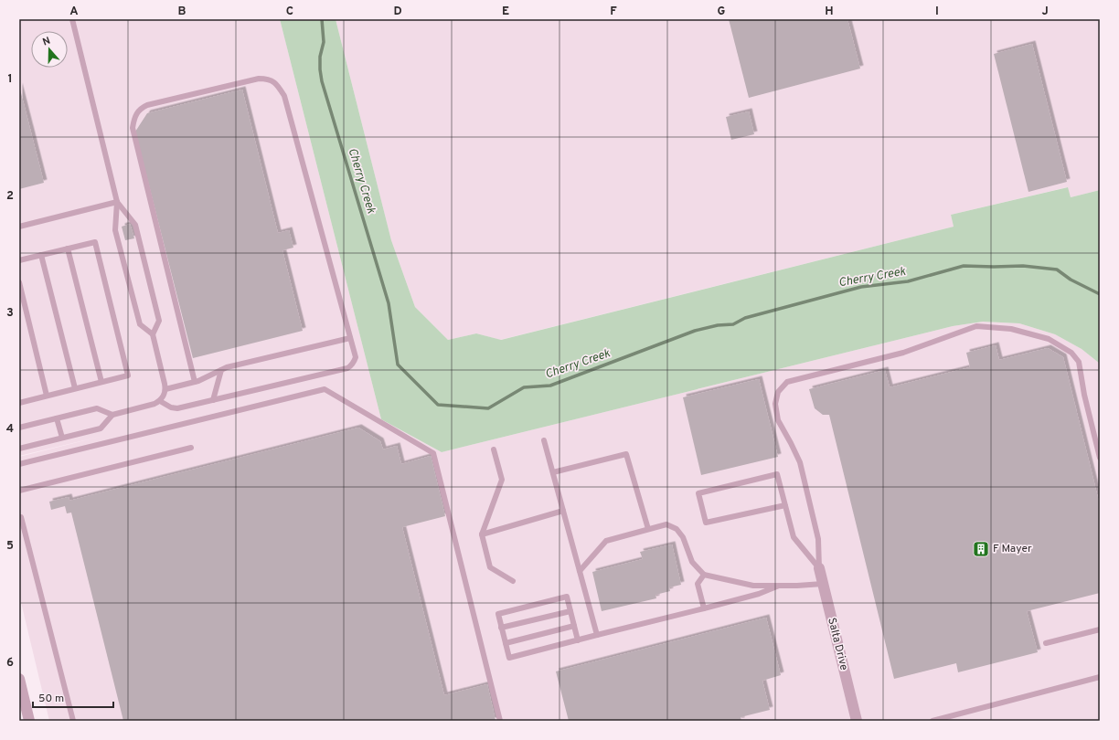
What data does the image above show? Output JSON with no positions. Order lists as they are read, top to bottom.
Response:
{
  "streets": {
    "street": ["Salta Drive"]
  },
  "water": ["Cherry Creek"],
  "places": {
    "building": ["F Mayer"]
  },
  "scale_bar": "50 m",
  "north": "top",
  "grid": {
    "columns": [
      "A",
      "B",
      "C",
      "D",
      "E",
      "F",
      "G",
      "H",
      "I",
      "J"
    ],
    "rows": [
      "1",
      "2",
      "3",
      "4",
      "5",
      "6"
    ]
  }
}
